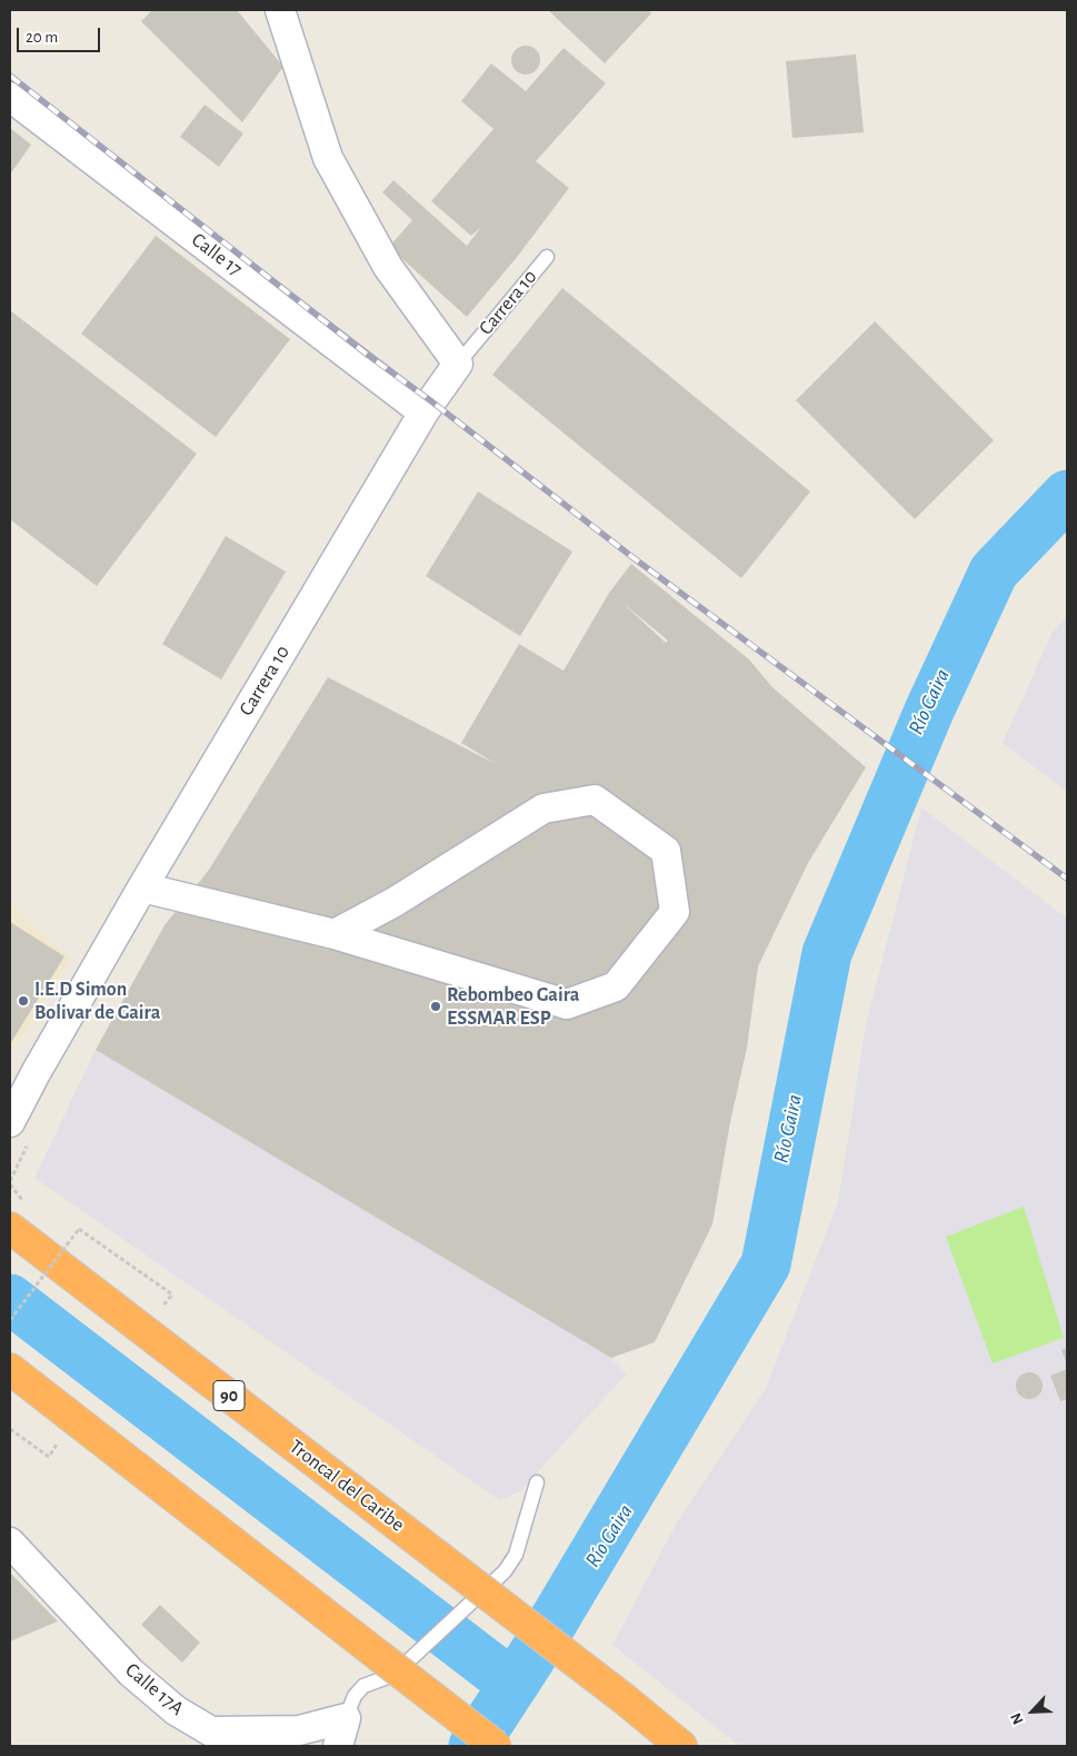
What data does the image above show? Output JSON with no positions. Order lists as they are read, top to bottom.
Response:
{
  "streets": {
    "highway": ["90", "Troncal del Caribe"],
    "street": ["Calle 17", "Carrera 10", "Calle 17A"]
  },
  "crossings": [
    ["Calle 17", "Carrera 10"]
  ],
  "water": ["Río Gaira"],
  "places": ["I.E.D Simon Bolivar de Gaira", "Rebombeo Gaira ESSMAR ESP"],
  "scale_bar": "20 m",
  "north": "bottom left"
}
